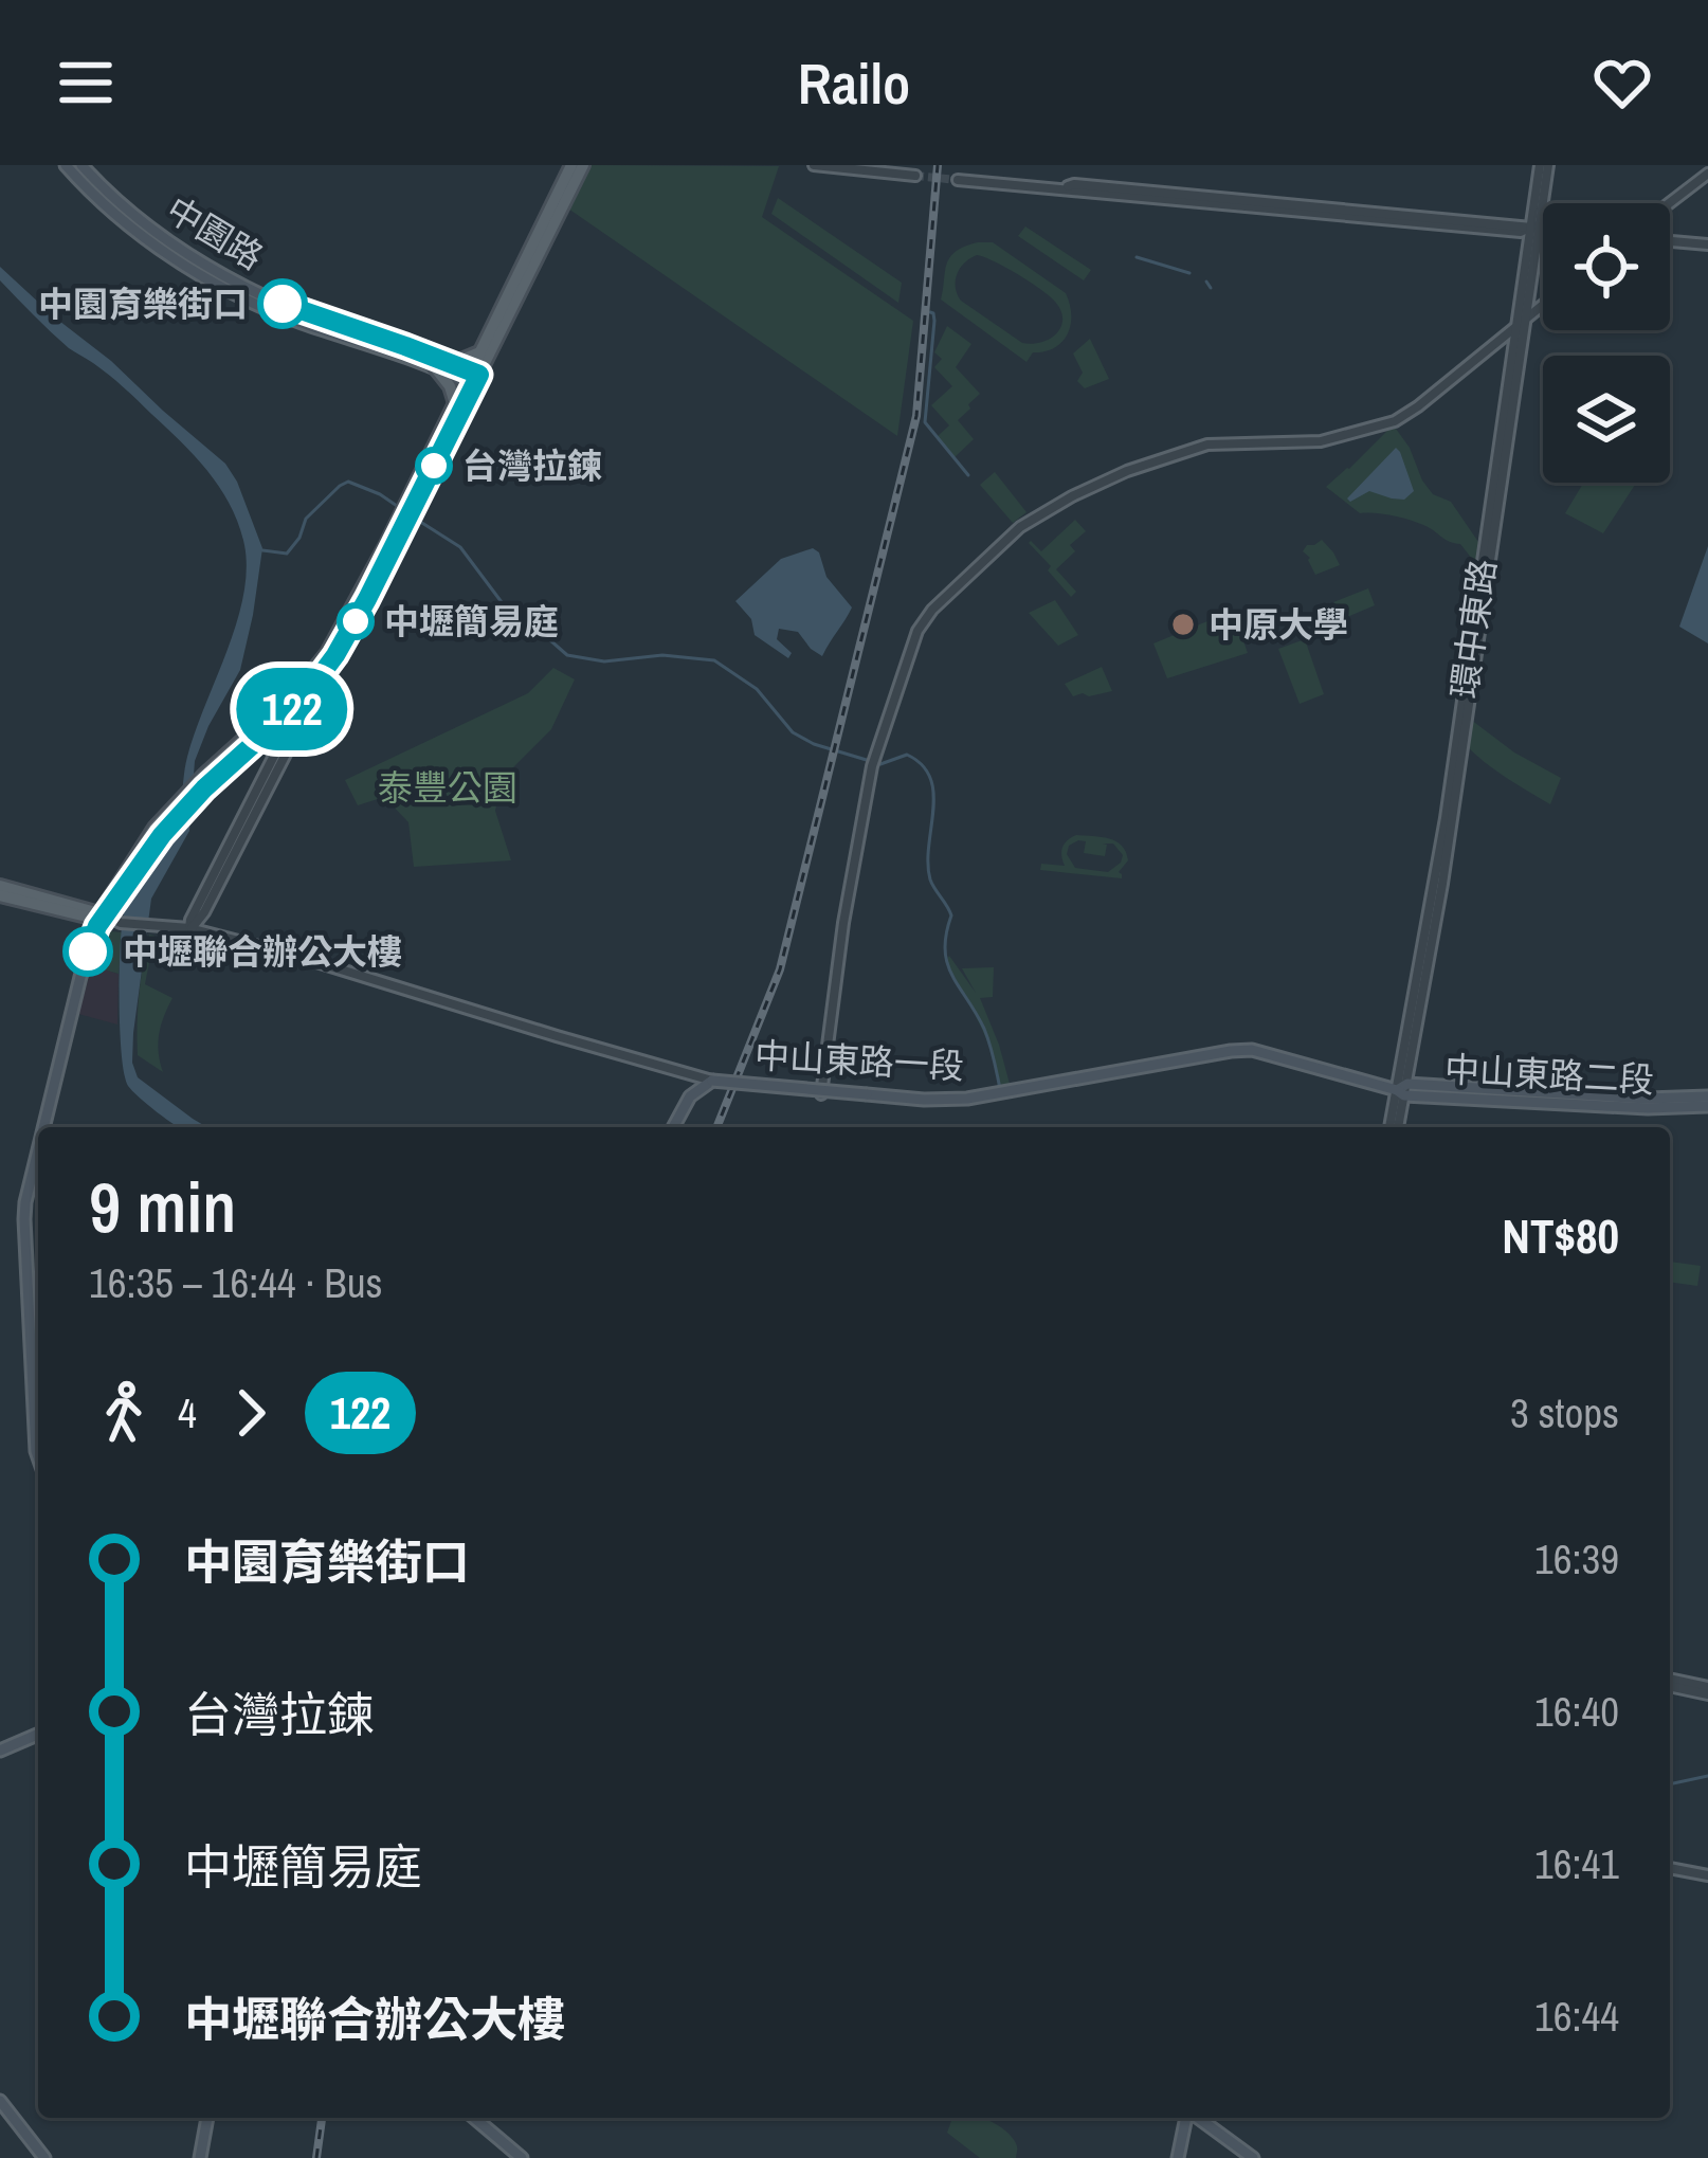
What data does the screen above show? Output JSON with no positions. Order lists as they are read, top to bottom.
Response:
{
  "streets": {
    "main road": ["中園路", "中山東路一段", "中山東路二段"],
    "street": ["環中東路"]
  },
  "crossings": [
    ["環中東路", "中山東路一段"],
    ["環中東路", "中山東路二段"],
    ["中山東路一段", "中山東路二段"]
  ],
  "parks": ["泰豐公園"],
  "places": [
    "中園育樂街口",
    "台灣拉鍊",
    "中壢簡易庭",
    "中原大學",
    "中壢聯合辦公大樓"
  ],
  "lines": ["bus line 122"],
  "page": {
    "header": "Railo",
    "on_map": "122",
    "heading": ["9 min", "16:35 – 16:44 · Bus", "NT$80"],
    "legs": ["4", "122", "3 stops"],
    "list": [
      {
        "name": "中園育樂街口",
        "value": "16:39"
      },
      {
        "name": "台灣拉鍊",
        "value": "16:40"
      },
      {
        "name": "中壢簡易庭",
        "value": "16:41"
      },
      {
        "name": "中壢聯合辦公大樓",
        "value": "16:44"
      }
    ]
  }
}
